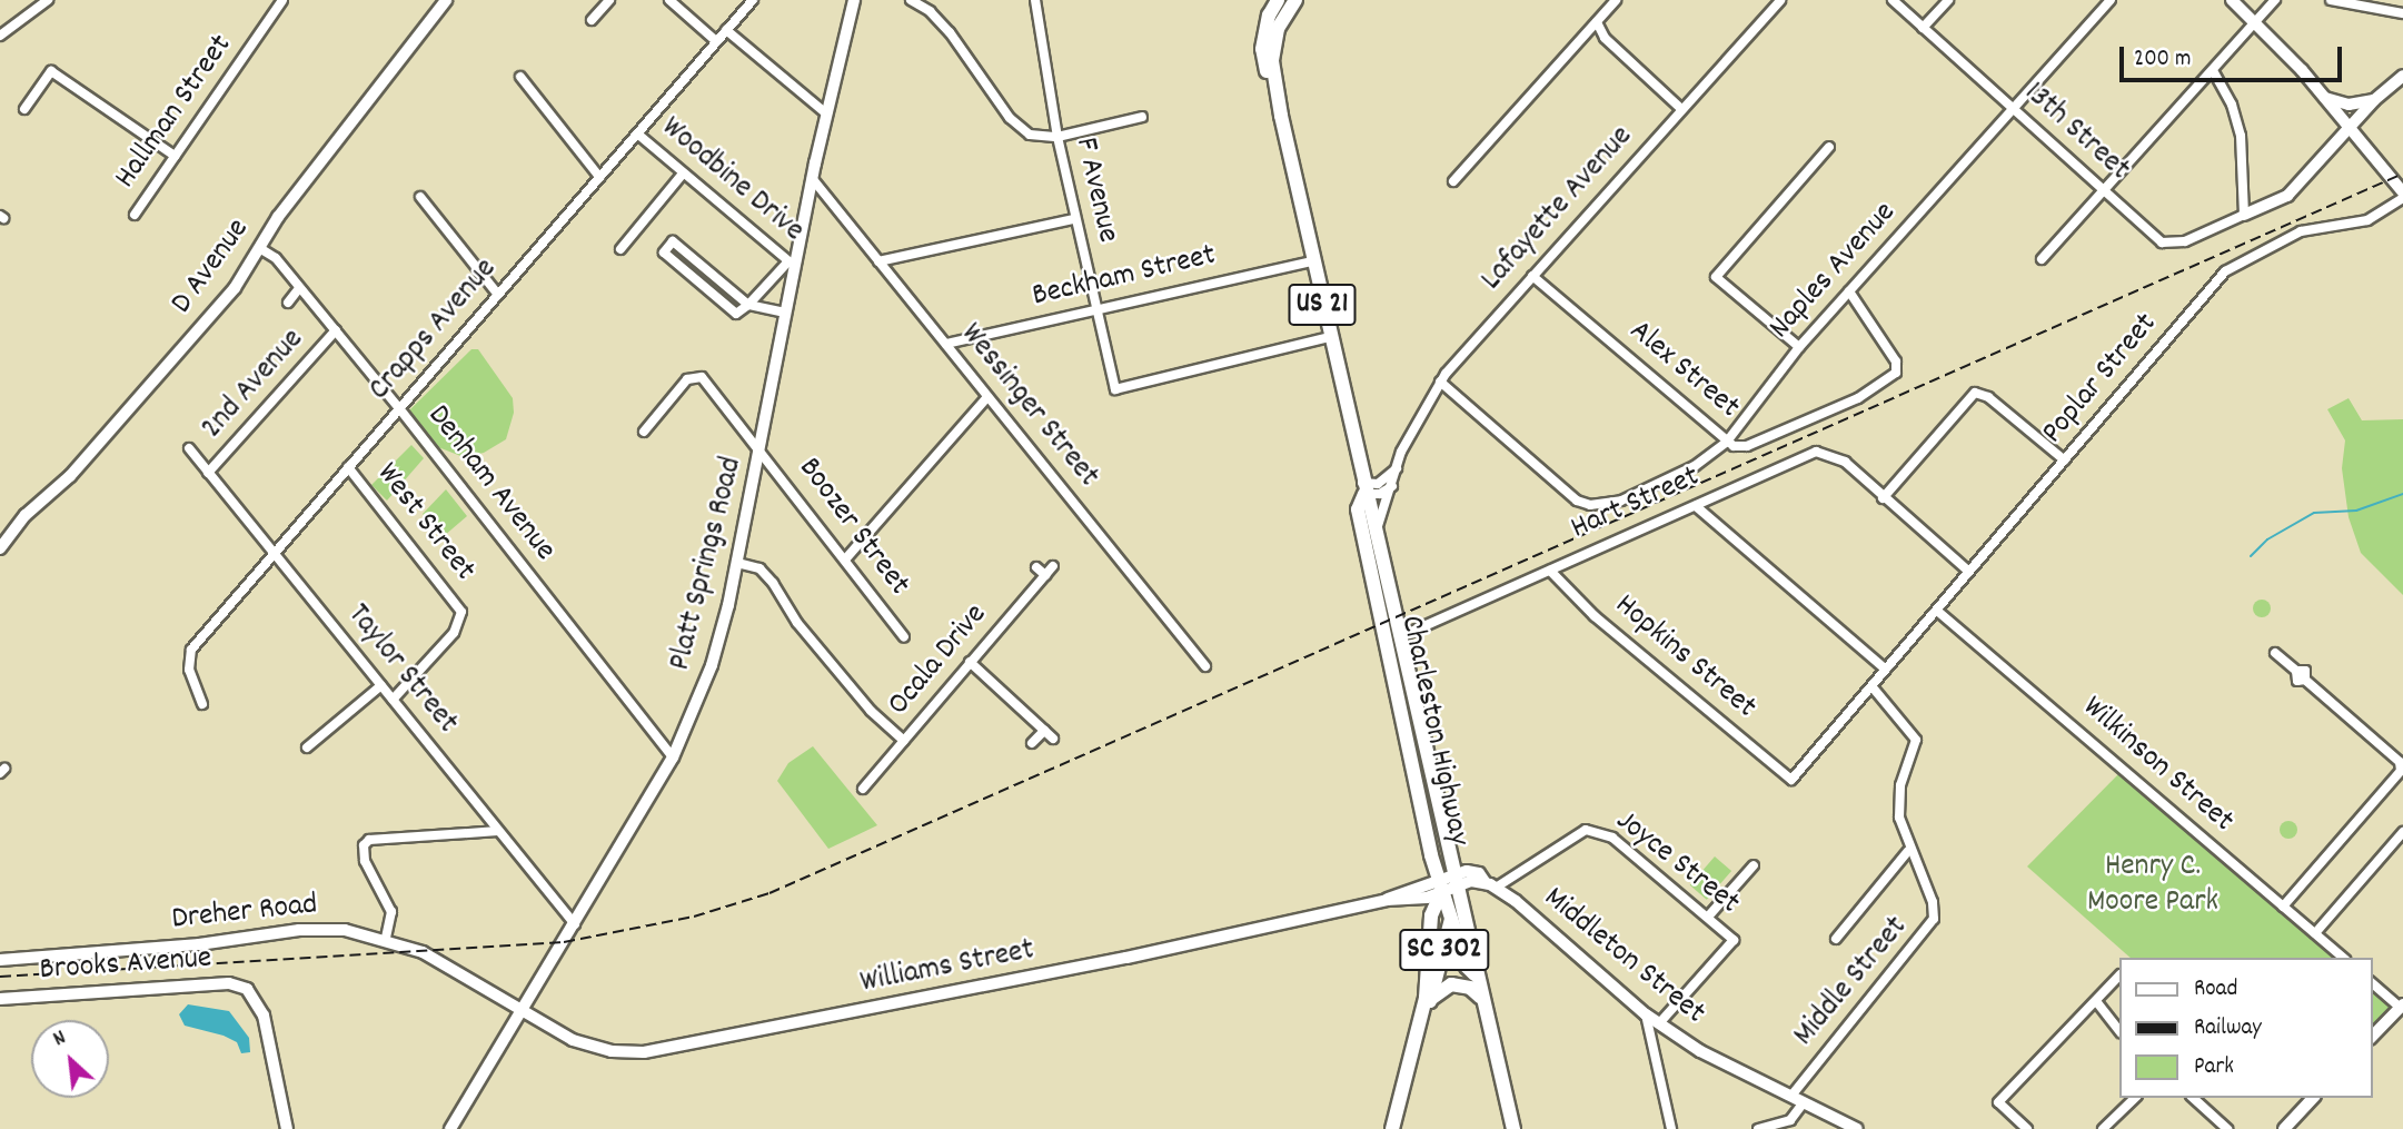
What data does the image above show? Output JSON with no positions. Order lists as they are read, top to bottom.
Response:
{
  "streets": {
    "main road": [
      "US 21",
      "Platt Springs Road",
      "Charleston Highway",
      "SC 302"
    ],
    "street": [
      "Hallman Street",
      "13th Street",
      "Woodbine Drive",
      "F Avenue",
      "Lafayette Avenue",
      "D Avenue",
      "Naples Avenue",
      "Beckham Street",
      "Crapps Avenue",
      "Alex Street",
      "Poplar Street",
      "2nd Avenue",
      "Wessinger Street",
      "Denham Avenue",
      "Hart Street",
      "West Street",
      "Boozer Street",
      "Hopkins Street",
      "Ocala Drive",
      "Taylor Street",
      "Wilkinson Street",
      "Joyce Street",
      "Dreher Road",
      "Middleton Street",
      "Brooks Avenue",
      "Williams Street",
      "Middle Street"
    ]
  },
  "crossings": [
    ["13th Street", "Naples Avenue"],
    ["Woodbine Drive", "Crapps Avenue"],
    ["Woodbine Drive", "Platt Springs Road"],
    ["F Avenue", "Beckham Street"],
    ["F Avenue", "Charleston Highway"],
    ["Lafayette Avenue", "Naples Avenue"],
    ["Lafayette Avenue", "Alex Street"],
    ["Lafayette Avenue", "Charleston Highway"],
    ["D Avenue", "Denham Avenue"],
    ["Naples Avenue", "Alex Street"],
    ["Beckham Street", "Wessinger Street"],
    ["Beckham Street", "Charleston Highway"],
    ["Crapps Avenue", "Denham Avenue"],
    ["Crapps Avenue", "West Street"],
    ["Crapps Avenue", "Taylor Street"],
    ["Poplar Street", "Hopkins Street"],
    ["Poplar Street", "Wilkinson Street"],
    ["Poplar Street", "Middle Street"],
    ["2nd Avenue", "Denham Avenue"],
    ["2nd Avenue", "Taylor Street"],
    ["Wessinger Street", "Platt Springs Road"],
    ["Denham Avenue", "Platt Springs Road"],
    ["Hart Street", "Hopkins Street"],
    ["Hart Street", "Charleston Highway"],
    ["West Street", "Taylor Street"],
    ["Boozer Street", "Platt Springs Road"],
    ["Platt Springs Road", "Taylor Street"],
    ["Platt Springs Road", "Dreher Road"],
    ["Platt Springs Road", "Williams Street"],
    ["Charleston Highway", "SC 302"],
    ["Charleston Highway", "Middleton Street"],
    ["Charleston Highway", "Williams Street"],
    ["Joyce Street", "Middleton Street"],
    ["Dreher Road", "Williams Street"],
    ["SC 302", "Middleton Street"],
    ["SC 302", "Williams Street"],
    ["Middleton Street", "Williams Street"],
    ["Middleton Street", "Middle Street"]
  ],
  "parks": ["Henry C. Moore Park"],
  "legend": ["Road", "Railway", "Park"],
  "scale_bar": "200 m",
  "north": "top left"
}
